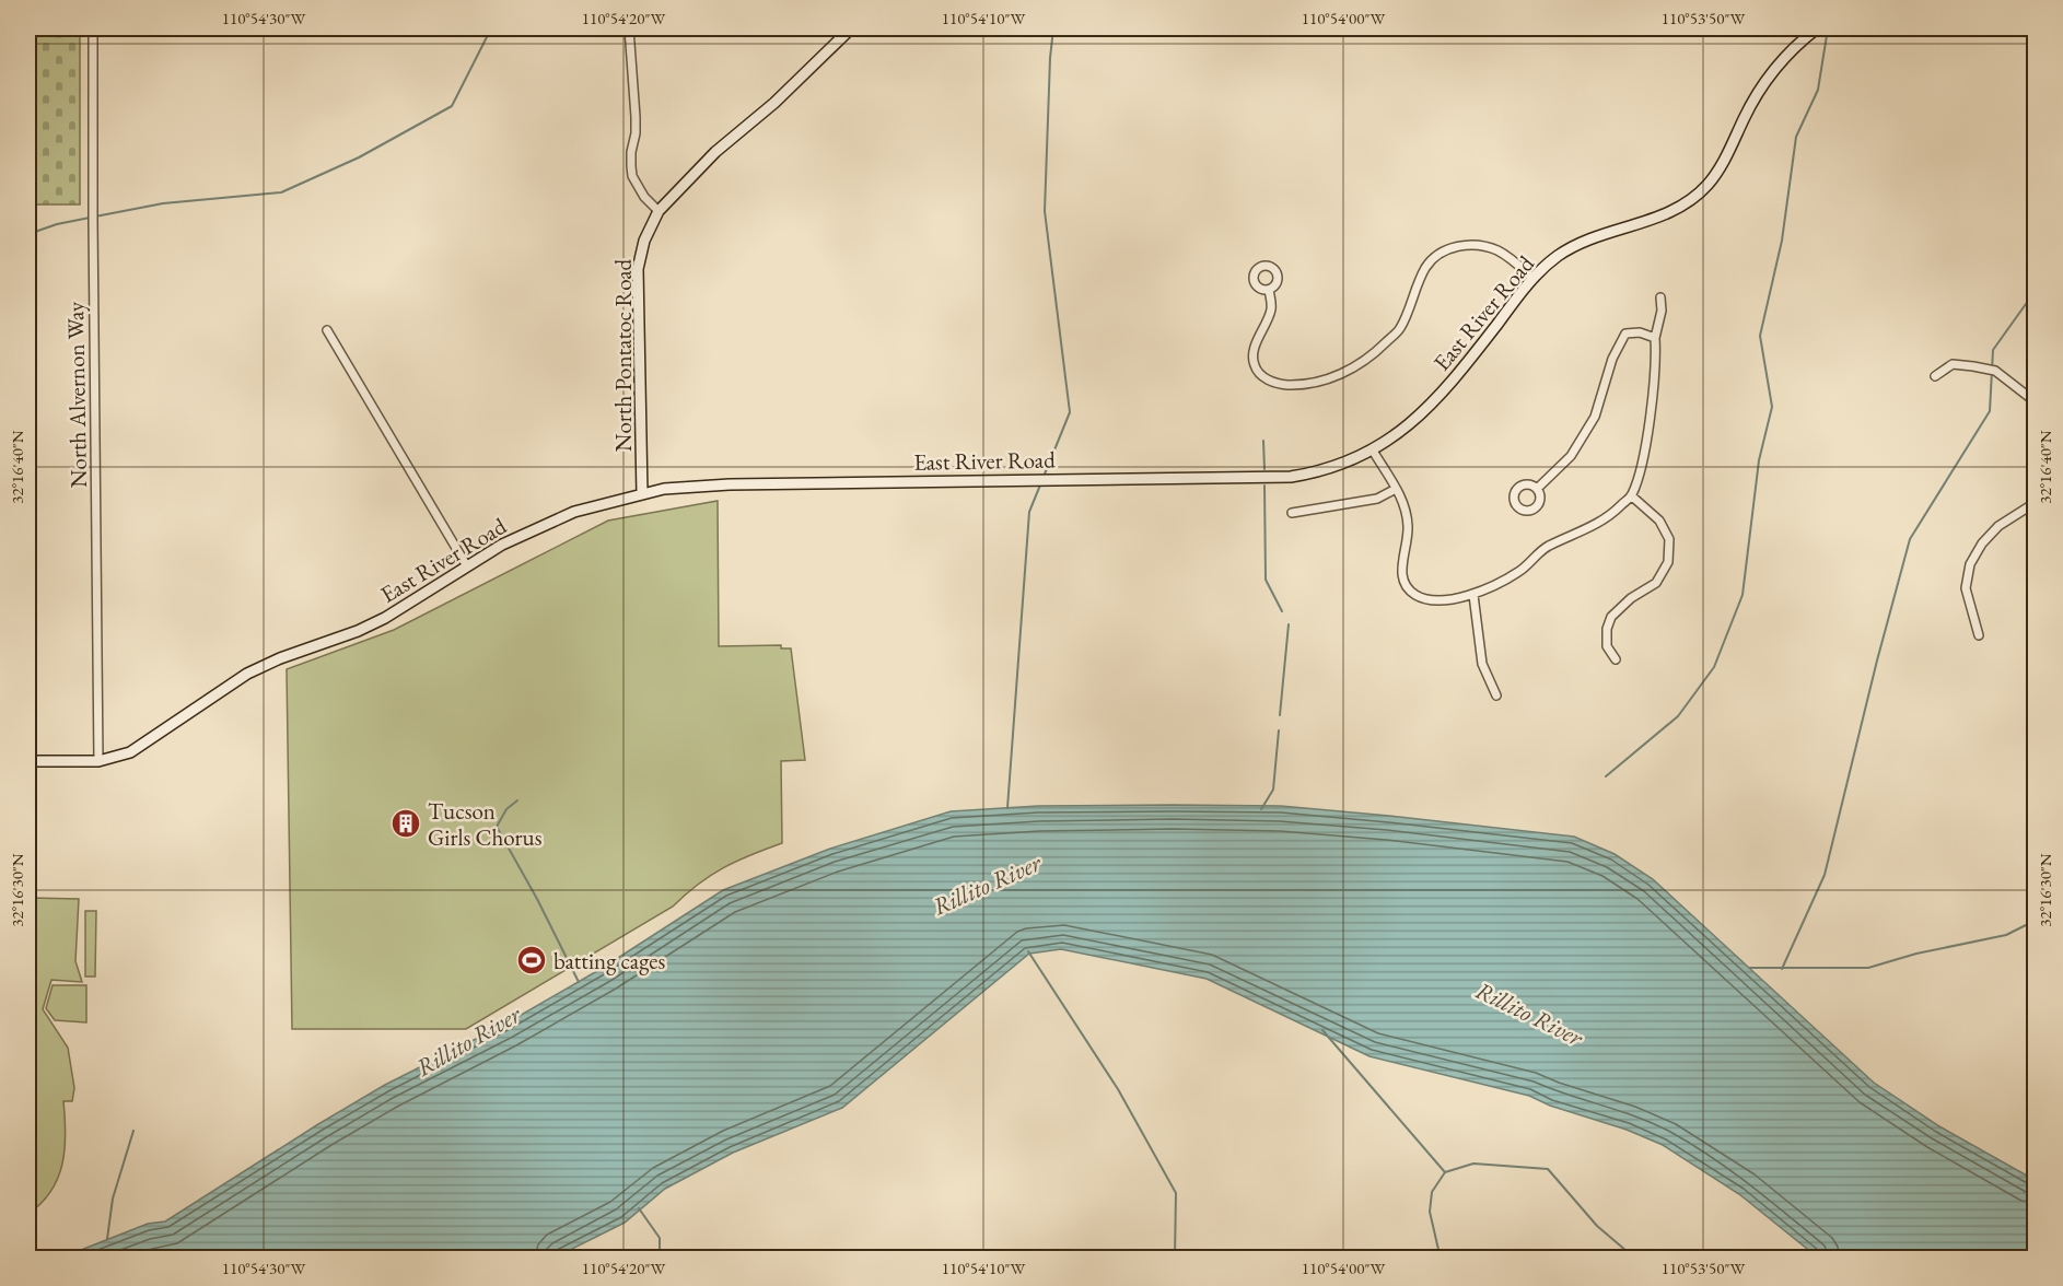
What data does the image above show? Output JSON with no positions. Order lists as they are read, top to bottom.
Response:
{
  "streets": {
    "street": ["East River Road", "North Pontatoc Road", "North Alvernon Way"]
  },
  "crossings": [
    ["East River Road", "North Pontatoc Road"],
    ["East River Road", "North Alvernon Way"]
  ],
  "water": ["Rillito River"],
  "places": {
    "building": ["Tucson Girls Chorus"],
    "sports": ["batting cages"]
  },
  "coordinates": [
    "110°54'30\"W",
    "110°54'20\"W",
    "110°54'10\"W",
    "110°54'00\"W",
    "110°53'50\"W",
    "32°16'40\"N",
    "32°16'30\"N"
  ]
}
